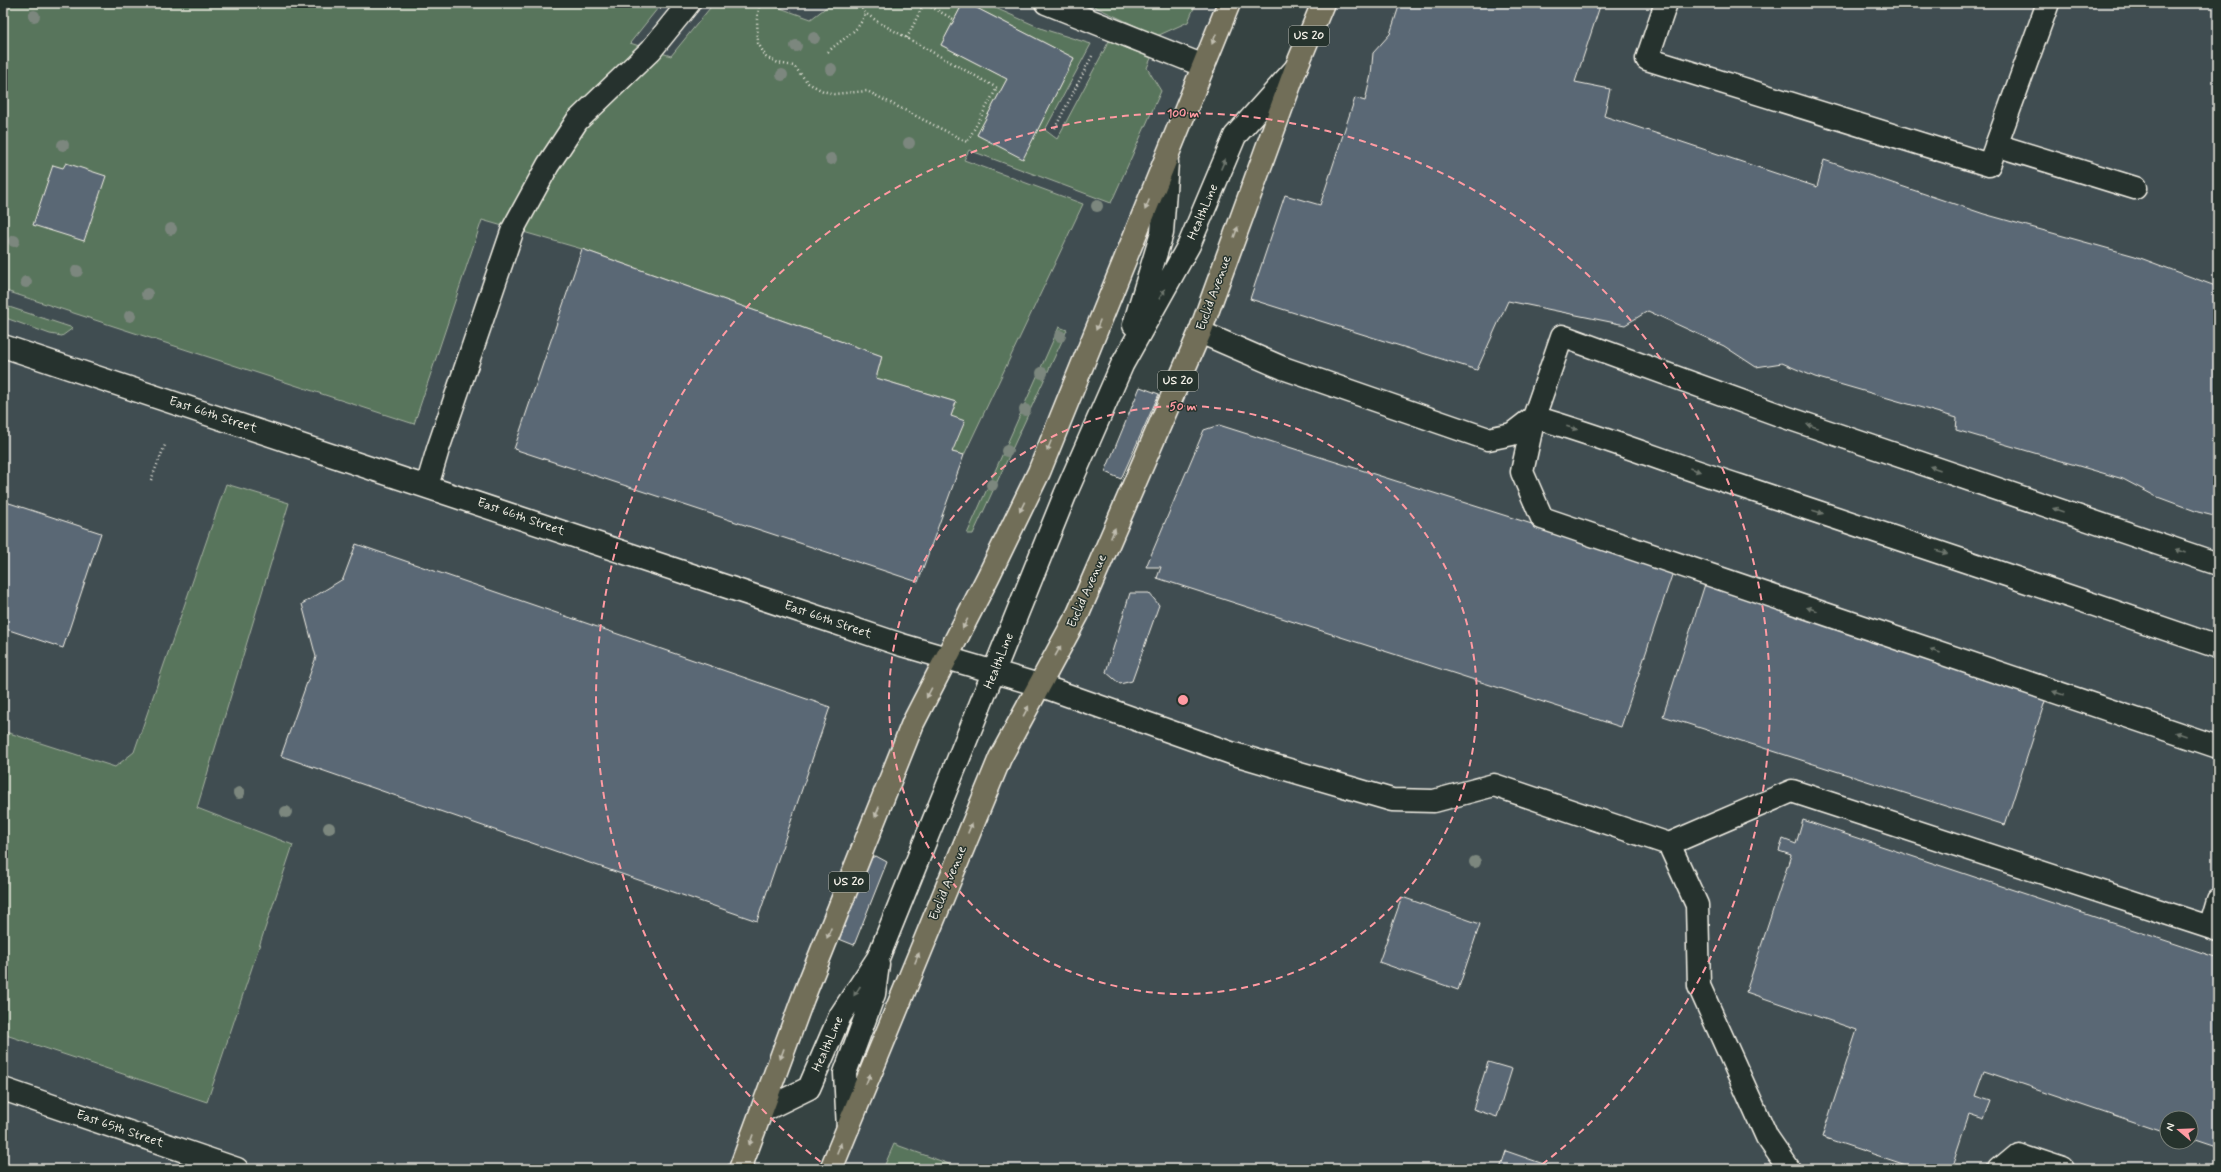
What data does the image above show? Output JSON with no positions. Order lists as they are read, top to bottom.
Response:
{
  "streets": {
    "main road": ["US 20", "Euclid Avenue"],
    "street": ["HealthLine", "East 66th Street", "East 65th Street"]
  },
  "crossings": [
    ["US 20", "HealthLine"],
    ["US 20", "East 66th Street"],
    ["HealthLine", "Euclid Avenue"],
    ["HealthLine", "East 66th Street"],
    ["Euclid Avenue", "East 66th Street"]
  ],
  "north": "left",
  "rings": ["100 m", "50 m"]
}
